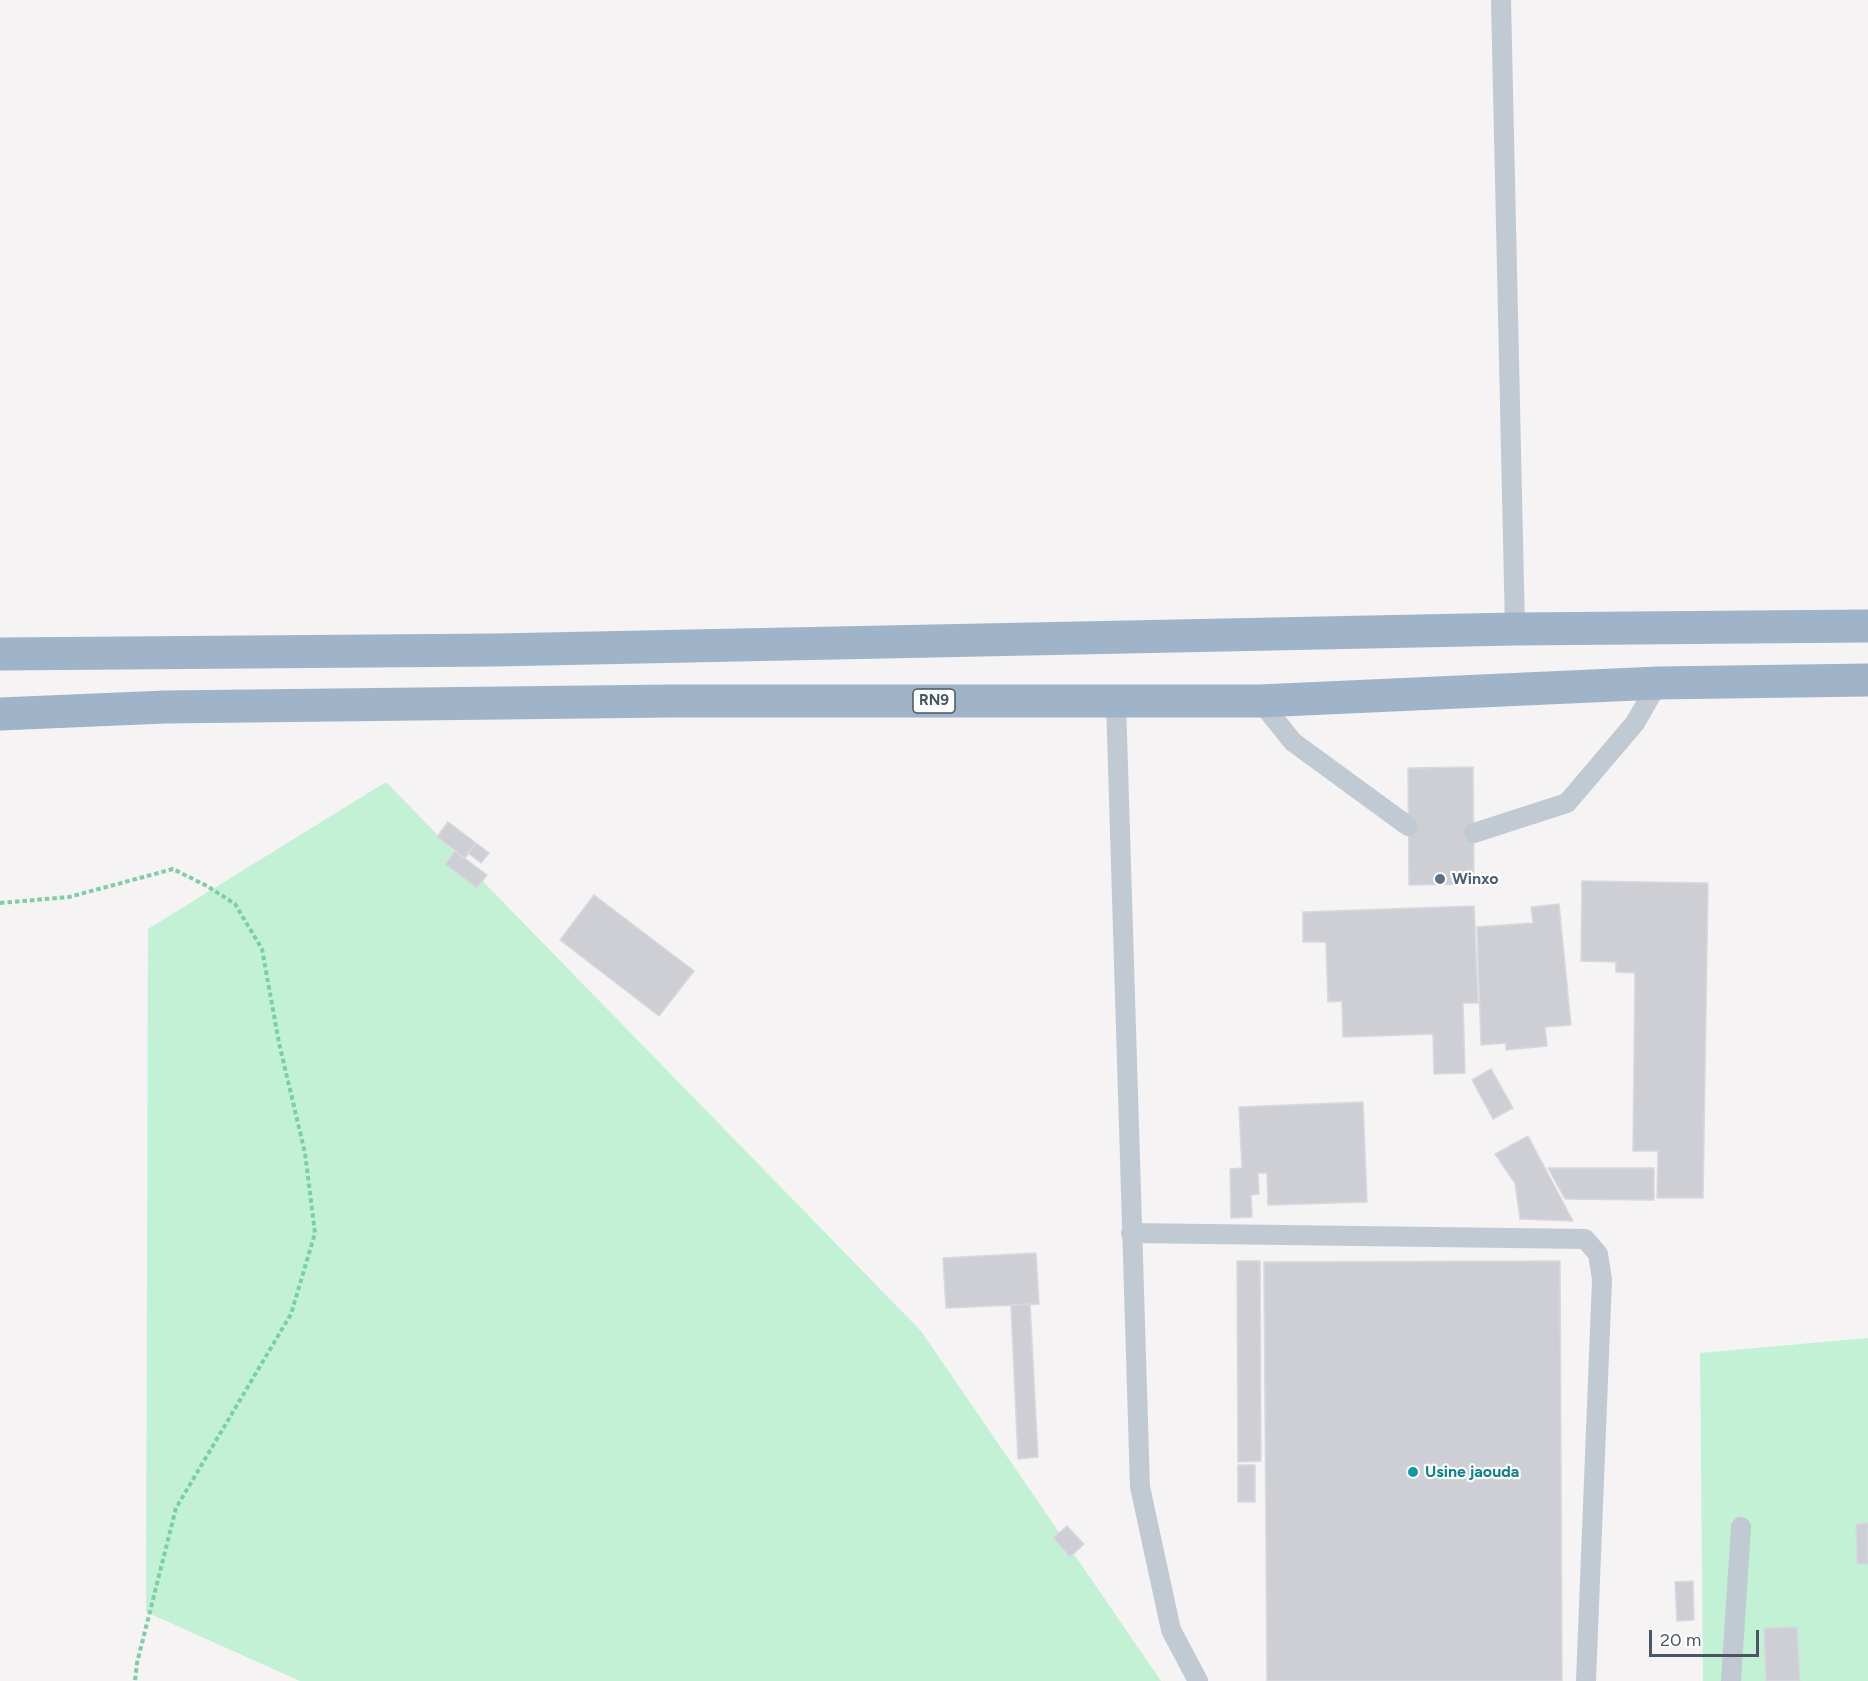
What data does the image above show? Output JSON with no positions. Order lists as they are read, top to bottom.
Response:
{
  "streets": {
    "highway": ["RN9"]
  },
  "places": ["Winxo", "Usine jaouda"],
  "scale_bar": "20 m"
}
